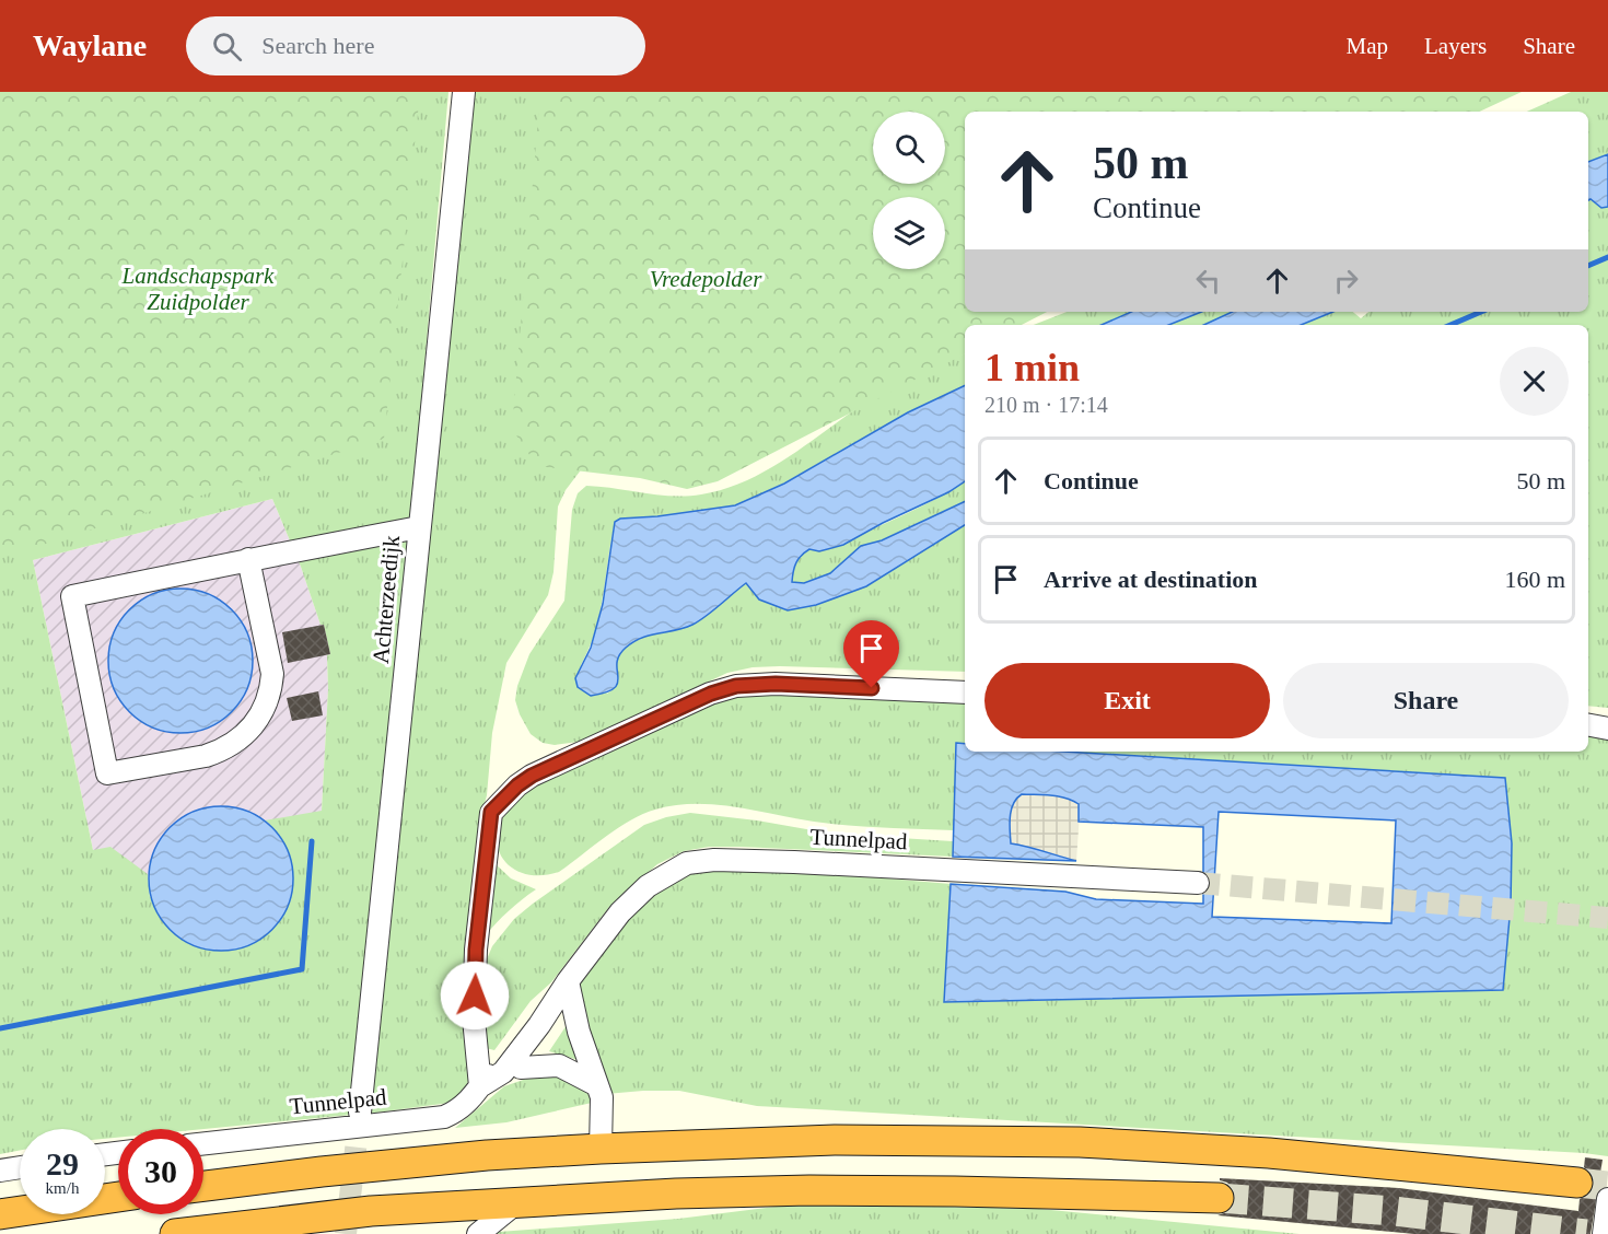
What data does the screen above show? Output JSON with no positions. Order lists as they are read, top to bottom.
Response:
{
  "streets": {
    "street": ["Achterzeedijk", "Tunnelpad"]
  },
  "parks": ["Landschapspark Zuidpolder", "Vredepolder"],
  "page": {
    "header": "Waylane",
    "search": "Search here",
    "nav": ["Map", "Layers", "Share"],
    "turn": ["50 m", "Continue"],
    "heading": ["1 min", "210 m · 17:14"],
    "list": [
      {
        "name": "Continue",
        "value": "50 m"
      },
      {
        "name": "Arrive at destination",
        "value": "160 m"
      }
    ],
    "buttons": ["Exit", "Share"],
    "speed": "29 km/h",
    "limit": "30"
  }
}
